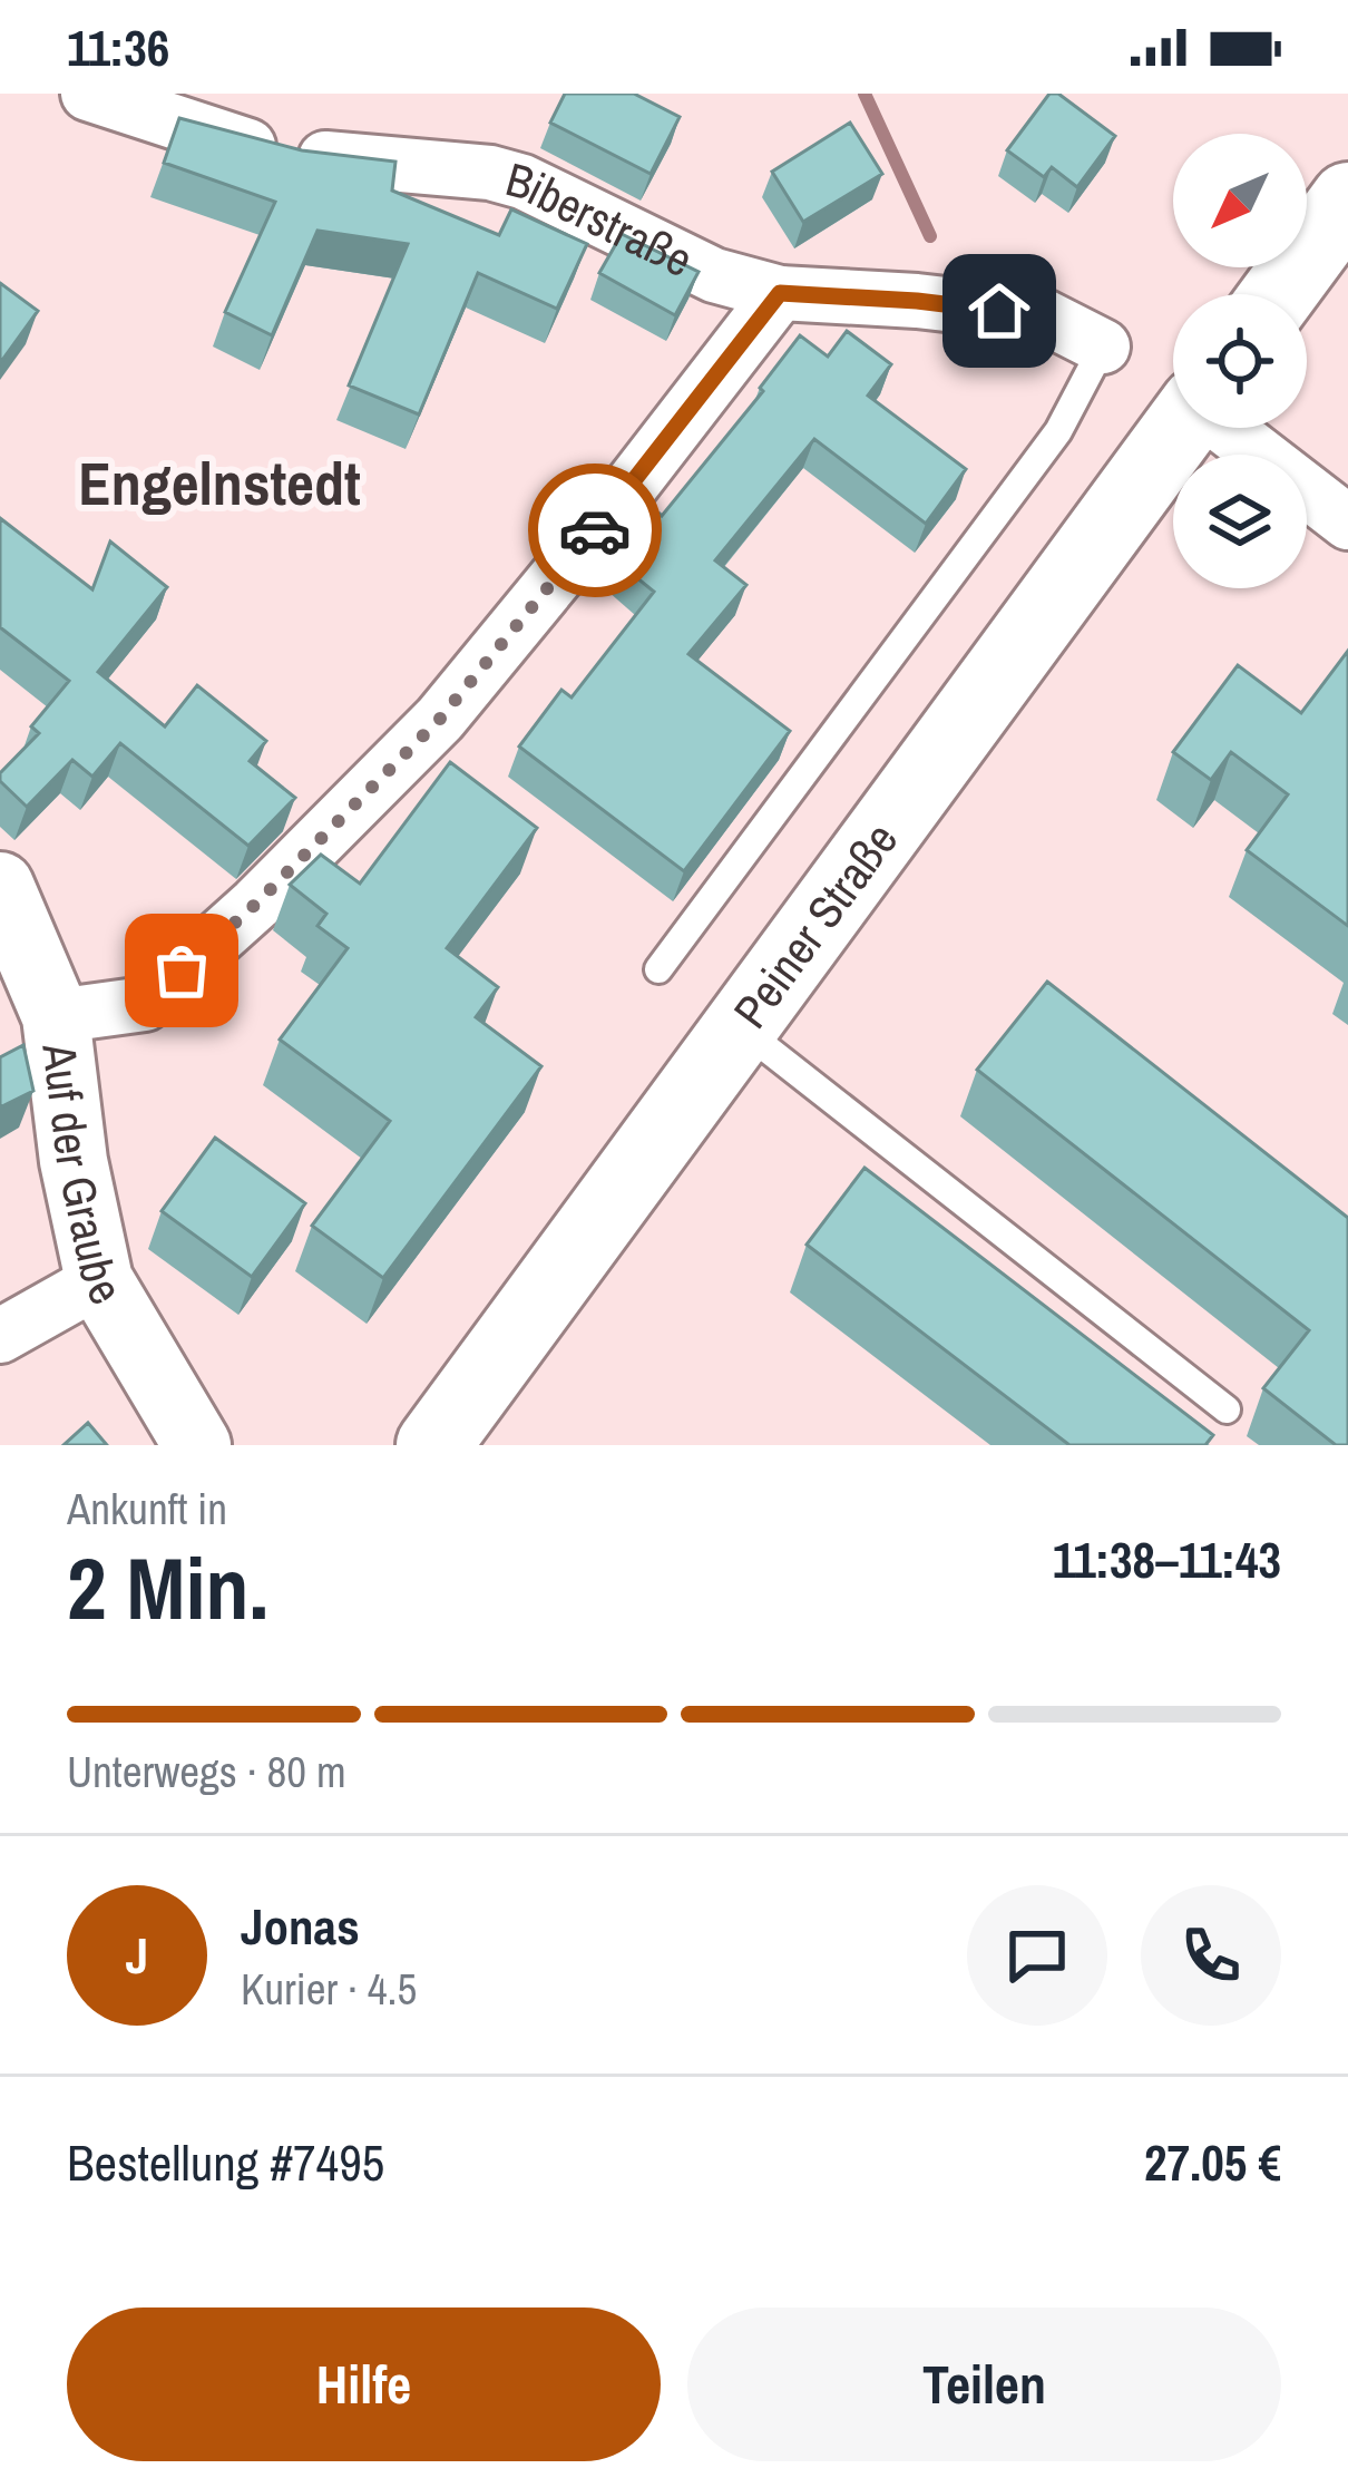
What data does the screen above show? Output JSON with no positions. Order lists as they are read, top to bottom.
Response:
{
  "streets": {
    "main road": ["Peiner Straße"],
    "street": ["Biberstraße", "Auf der Graube"]
  },
  "districts": ["Engelnstedt"],
  "north": "bottom left",
  "page": {
    "status": "11:36",
    "heading": ["2 Min.", "Ankunft in", "11:38–11:43"],
    "panel": [
      "Jonas",
      "Kurier · 4.5",
      "Bestellung #7495",
      "27.05 €"
    ],
    "bar": "Unterwegs · 80 m",
    "round": "J",
    "buttons": ["Hilfe", "Teilen"]
  }
}
